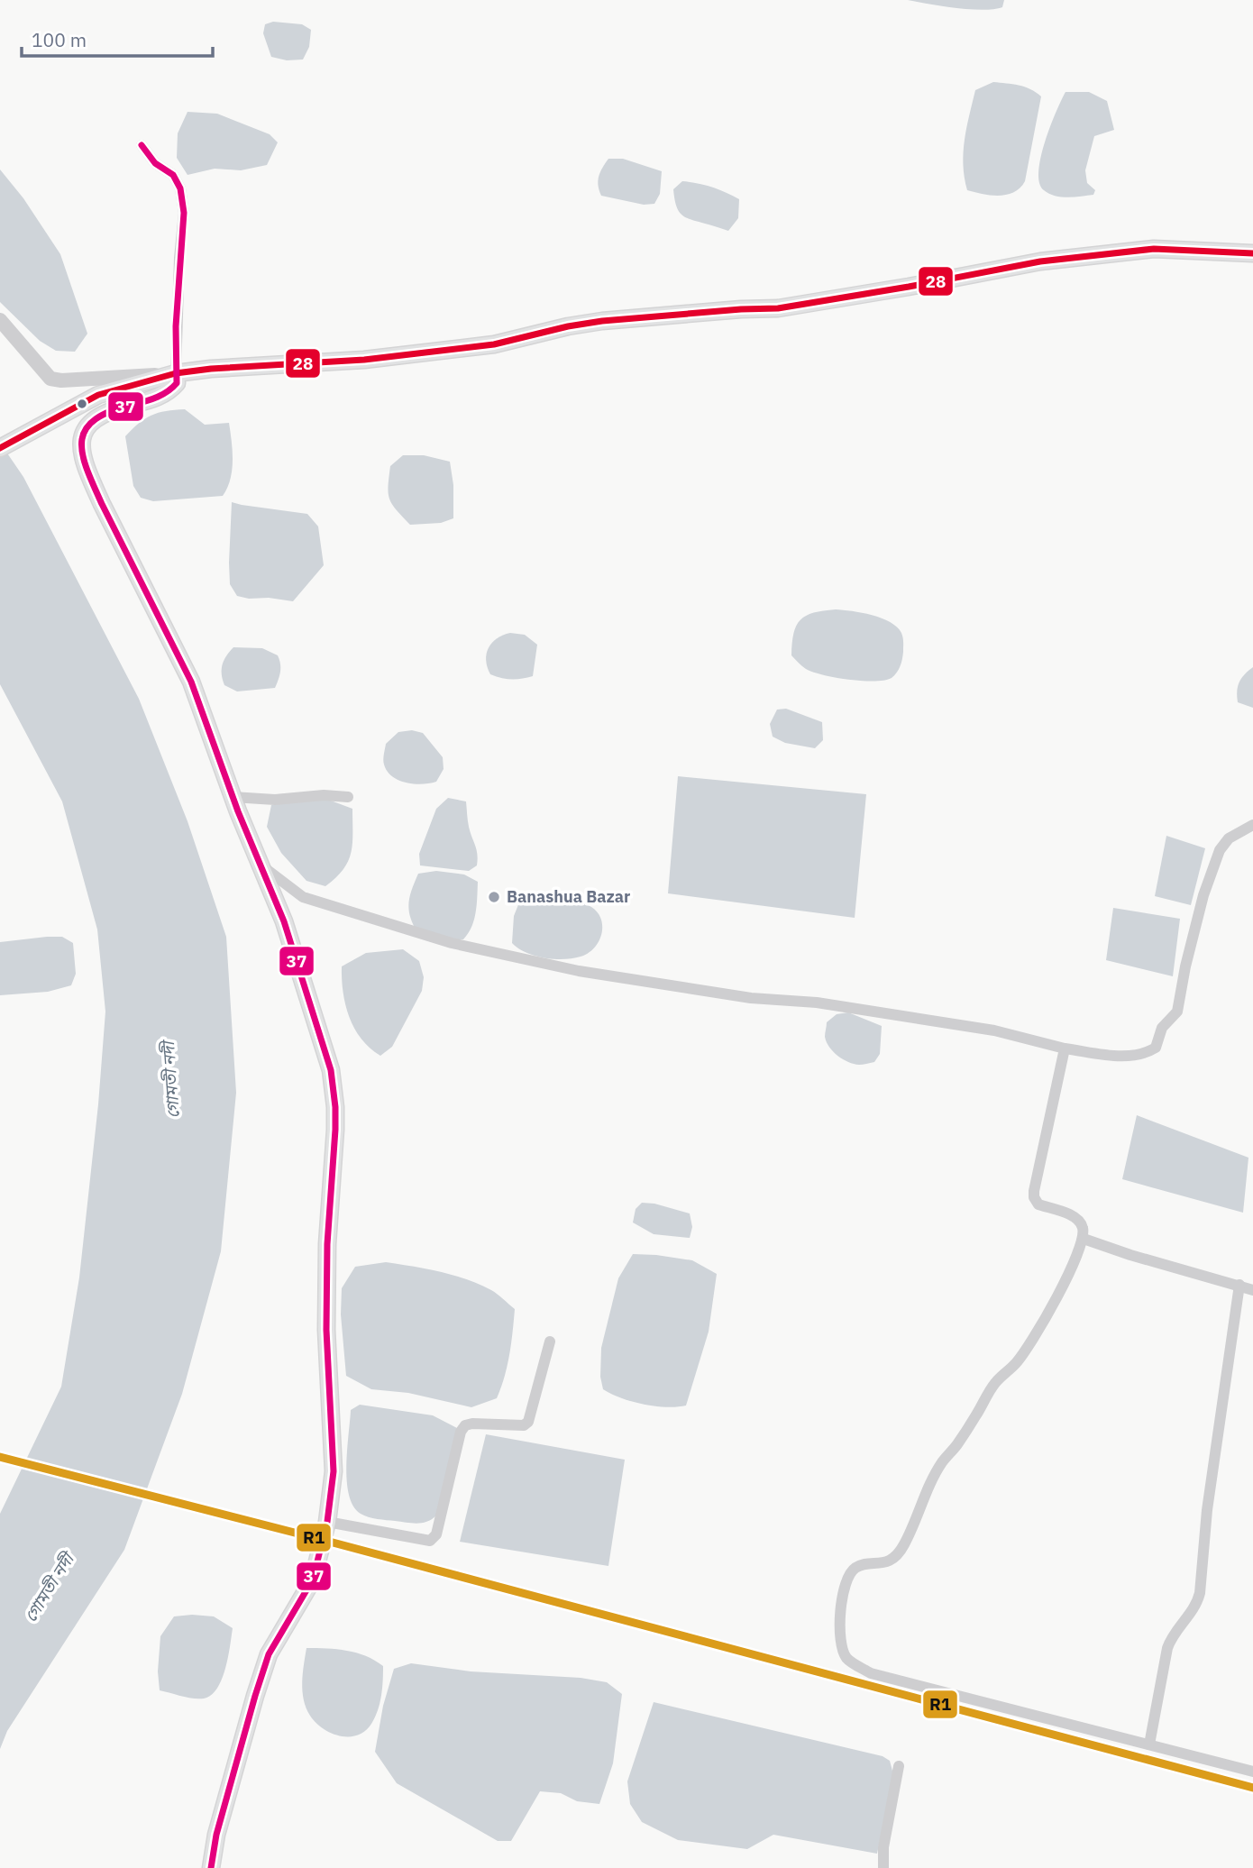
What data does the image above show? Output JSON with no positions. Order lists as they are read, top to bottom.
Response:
{
  "water": ["গোমতী নদী"],
  "places": ["Banashua Bazar"],
  "lines": ["transit line 37", "transit line 28", "transit line R1"],
  "scale_bar": "100 m"
}
